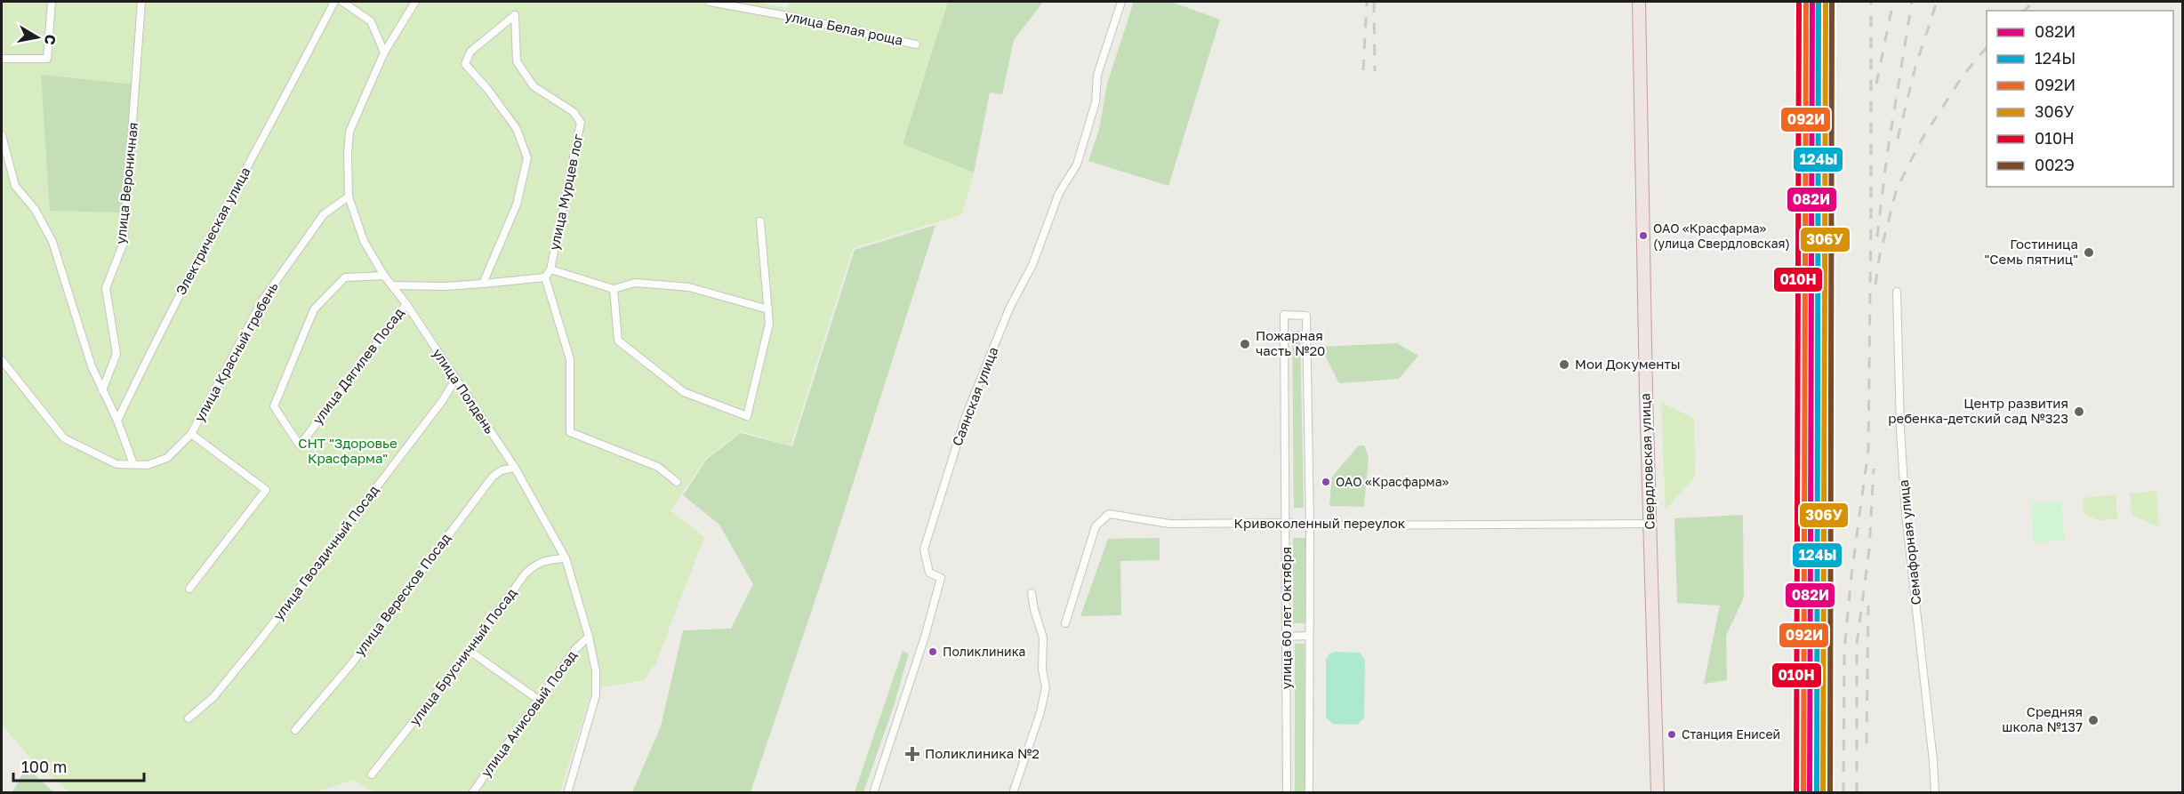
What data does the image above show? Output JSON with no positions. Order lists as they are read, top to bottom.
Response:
{
  "streets": {
    "highway": ["Свердловская улица"],
    "street": [
      "улица Белая роща",
      "улица Вероничная",
      "улица Мурцев лог",
      "Электрическая улица",
      "улица Красный гребень",
      "улица Дягилев Посад",
      "улица Полдень",
      "Саянская улица",
      "Кривоколенный переулок",
      "Семафорная улица",
      "улица Гвоздичный Посад",
      "улица Вересков Посад",
      "улица 60 лет Октября",
      "улица Брусничный Посад",
      "улица Анисовый Посад"
    ]
  },
  "crossings": [
    ["улица Красный гребень", "улица Полдень"],
    ["улица Дягилев Посад", "улица Полдень"],
    ["улица Полдень", "улица Гвоздичный Посад"],
    ["улица Полдень", "улица Вересков Посад"],
    ["улица Полдень", "улица Брусничный Посад"],
    ["улица Полдень", "улица Анисовый Посад"],
    ["Свердловская улица", "Кривоколенный переулок"],
    ["Кривоколенный переулок", "улица 60 лет Октября"]
  ],
  "parks": ["СНТ \"Здоровье Красфарма\""],
  "places": {
    "other": [
      "ОАО «Красфарма» (улица Свердловская)",
      "Гостиница \"Семь пятниц\"",
      "Пожарная часть №20",
      "Мои Документы",
      "Центр развития ребенка-детский сад №323",
      "ОАО «Красфарма»",
      "Поликлиника",
      "Средняя школа №137",
      "Станция Енисей"
    ],
    "health": ["Поликлиника №2"]
  },
  "lines": [
    "transit line 082И",
    "transit line 124Ы",
    "transit line 092И",
    "transit line 306У",
    "transit line 010Н",
    "transit line 002Э"
  ],
  "legend": [
    "082И",
    "124Ы",
    "092И",
    "306У",
    "010Н",
    "002Э"
  ],
  "scale_bar": "100 m",
  "north": "right"
}
